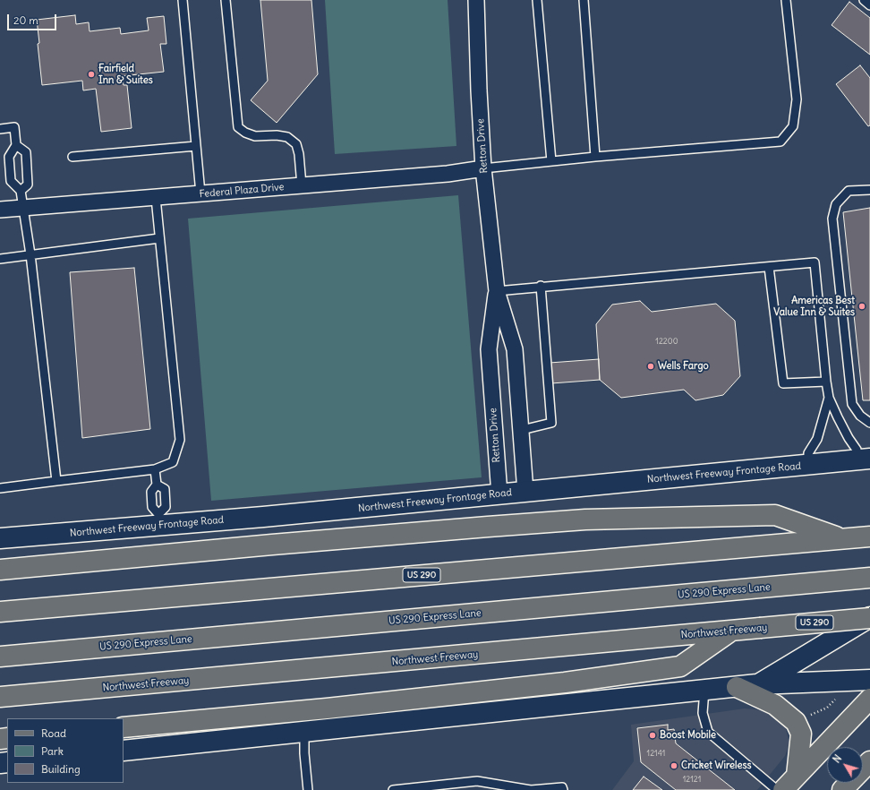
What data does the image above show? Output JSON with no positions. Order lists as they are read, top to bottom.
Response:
{
  "streets": {
    "main road": [
      "Northwest Freeway Frontage Road",
      "US 290",
      "US 290 Express Lane",
      "Northwest Freeway"
    ],
    "street": ["Retton Drive", "Federal Plaza Drive"]
  },
  "crossings": [
    ["Retton Drive", "Federal Plaza Drive"],
    ["Retton Drive", "Northwest Freeway Frontage Road"]
  ],
  "places": [
    "Fairfield Inn & Suites",
    "Americas Best Value Inn & Suites",
    "Wells Fargo",
    "Boost Mobile",
    "Cricket Wireless"
  ],
  "house_numbers": ["12200", "12141", "12121"],
  "legend": ["Road", "Park", "Building"],
  "scale_bar": "20 m",
  "north": "top left"
}
